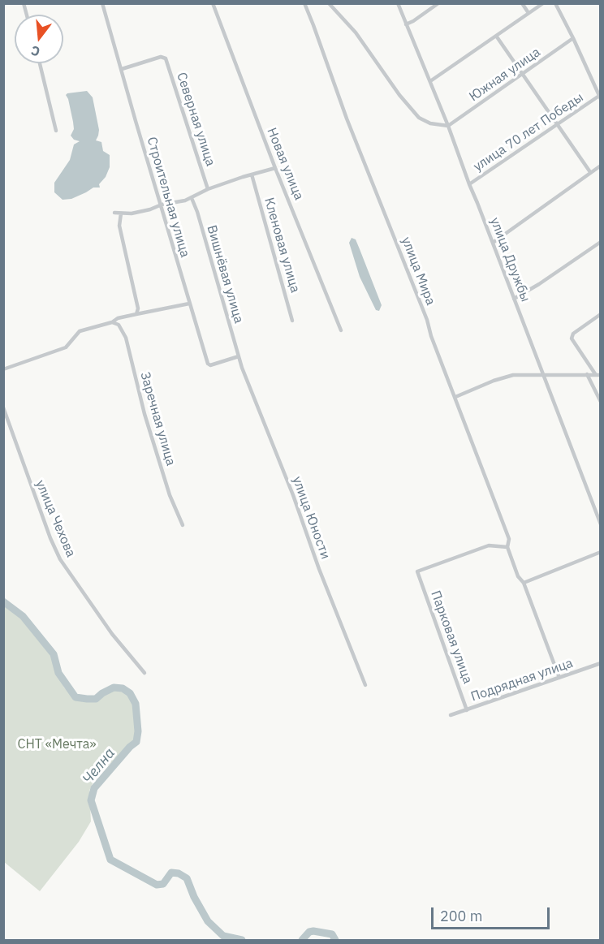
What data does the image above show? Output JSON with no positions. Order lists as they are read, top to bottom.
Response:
{
  "streets": {
    "street": [
      "Южная улица",
      "Северная улица",
      "улица 70 лет Победы",
      "Новая улица",
      "Строительная улица",
      "Кленовая улица",
      "улица Дружбы",
      "улица Мира",
      "Вишнёвая улица",
      "Заречная улица",
      "улица Юности",
      "улица Чехова",
      "Парковая улица",
      "Подрядная улица"
    ]
  },
  "crossings": [
    ["Южная улица", "улица Дружбы"],
    ["Северная улица", "Строительная улица"],
    ["улица 70 лет Победы", "улица Дружбы"],
    ["Строительная улица", "Вишнёвая улица"],
    ["Строительная улица", "улица Юности"],
    ["улица Мира", "Парковая улица"],
    ["улица Мира", "Подрядная улица"],
    ["Вишнёвая улица", "улица Юности"],
    ["Парковая улица", "Подрядная улица"]
  ],
  "water": ["Челна"],
  "parks": ["СНТ «Мечта»"],
  "scale_bar": "200 m",
  "north": "bottom"
}
